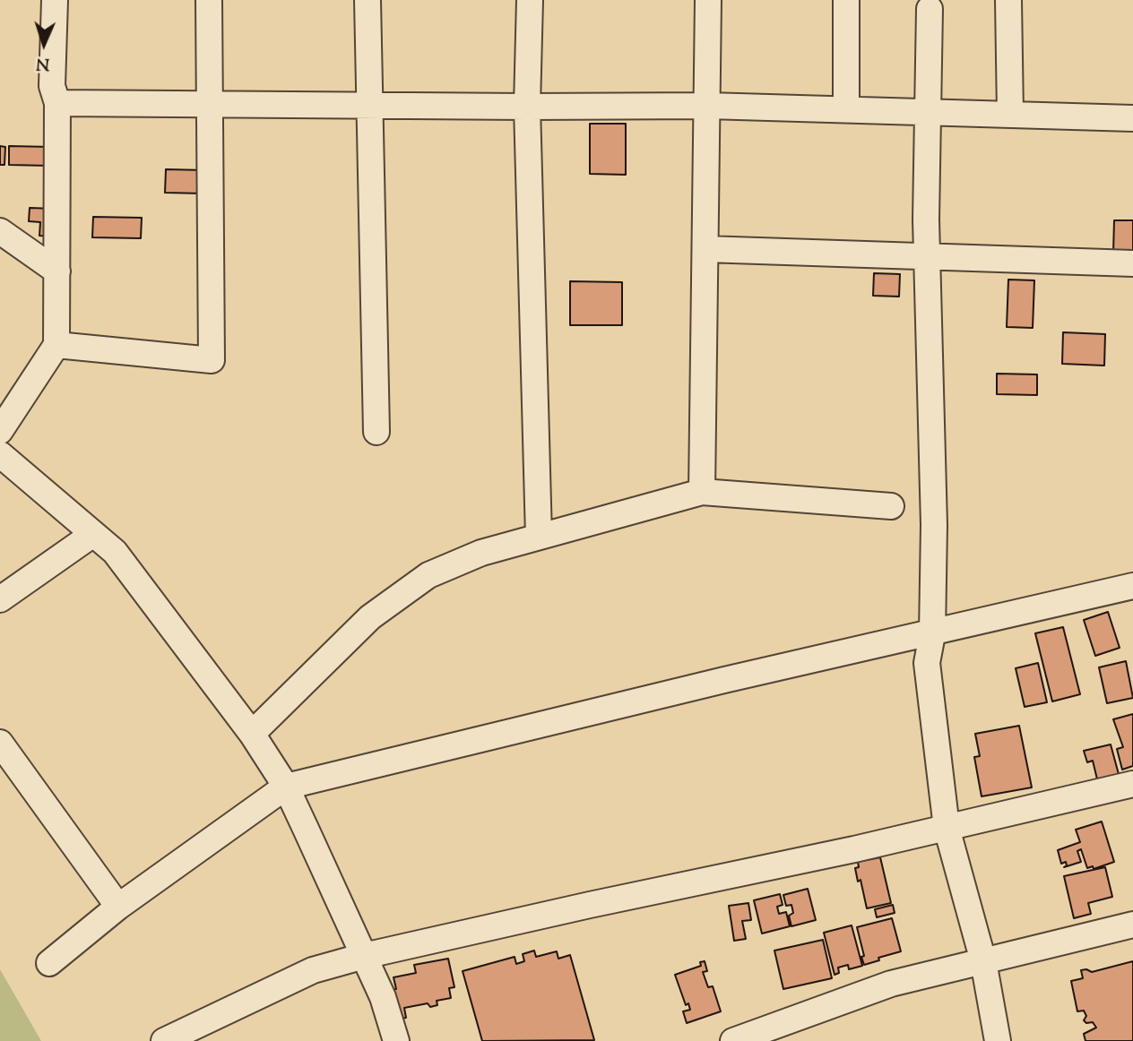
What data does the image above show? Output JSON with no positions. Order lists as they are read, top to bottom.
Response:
{
  "north": "bottom"
}
